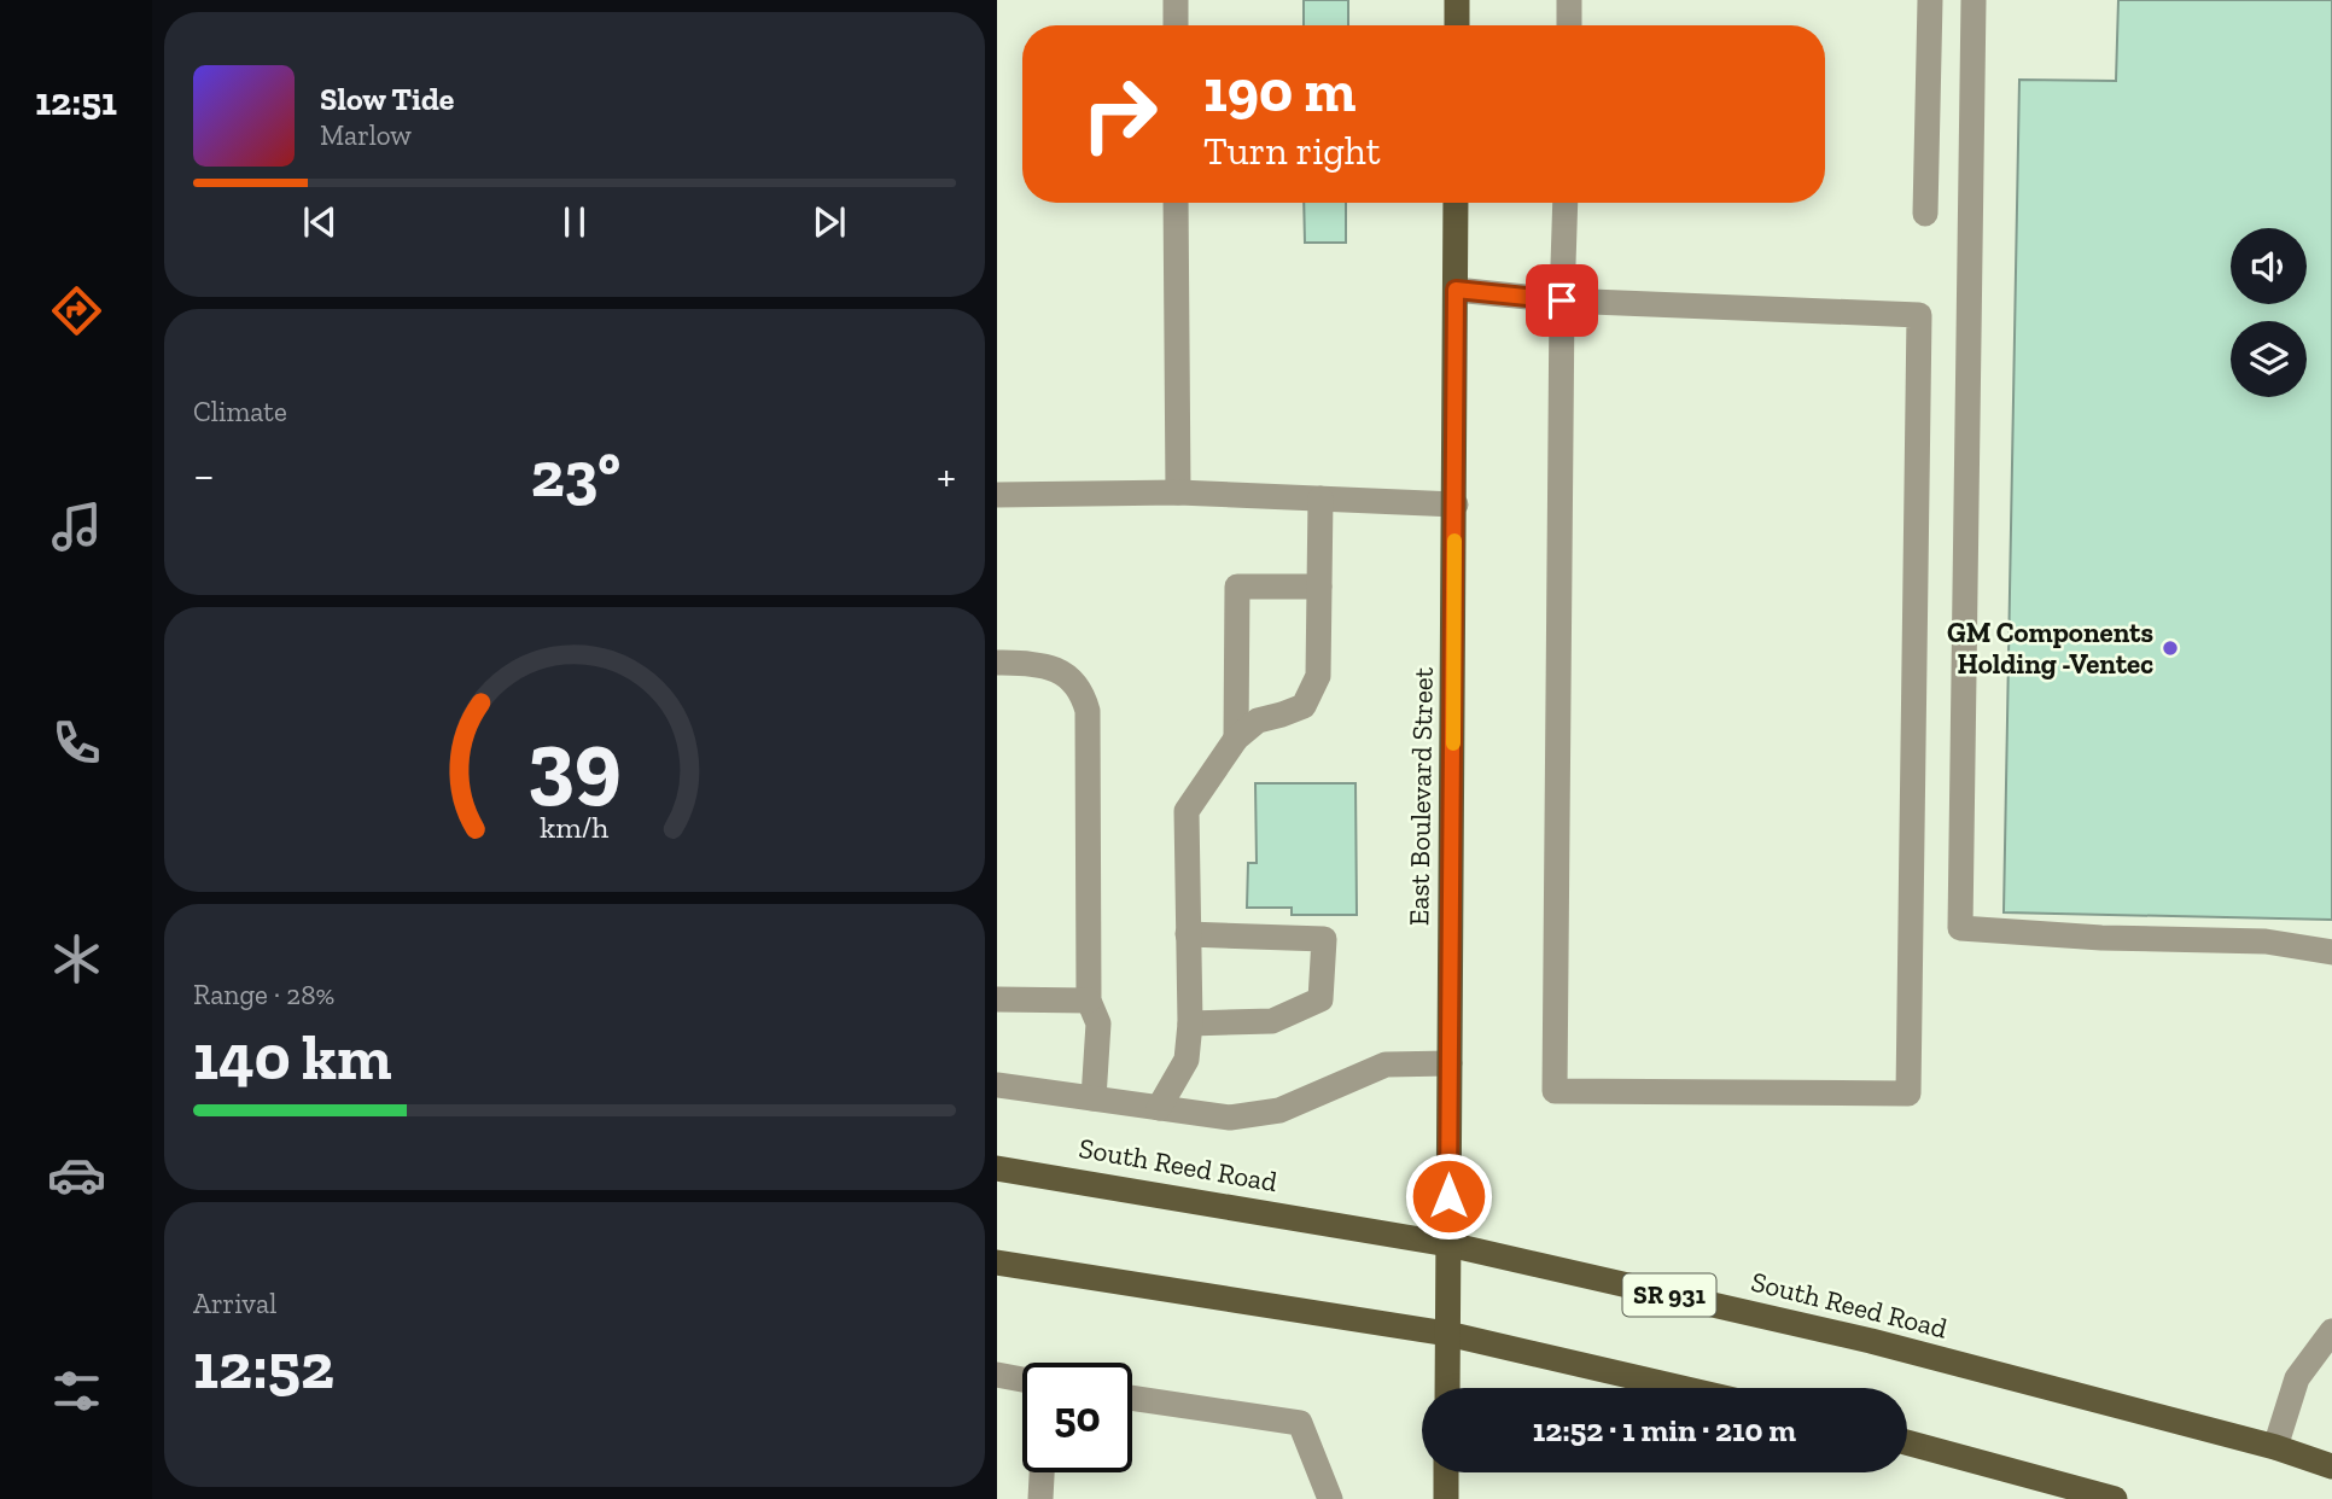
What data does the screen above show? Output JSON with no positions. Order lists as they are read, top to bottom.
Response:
{
  "streets": {
    "main road": ["East Boulevard Street", "South Reed Road", "SR 931"]
  },
  "crossings": [
    ["East Boulevard Street", "South Reed Road"]
  ],
  "places": ["GM Components Holding -Ventec"],
  "page": {
    "tabs": "12:51",
    "turn": ["190 m", "Turn right"],
    "song": ["Slow Tide", "Marlow"],
    "tile": [
      "Climate",
      ["Range · 28%", "140 km"],
      ["Arrival", "12:52"]
    ],
    "heat": ["−", "23°", "+"],
    "limit": "50",
    "trip": "12:52 · 1 min · 210 m",
    "gauge": ["39", "km/h"]
  }
}
